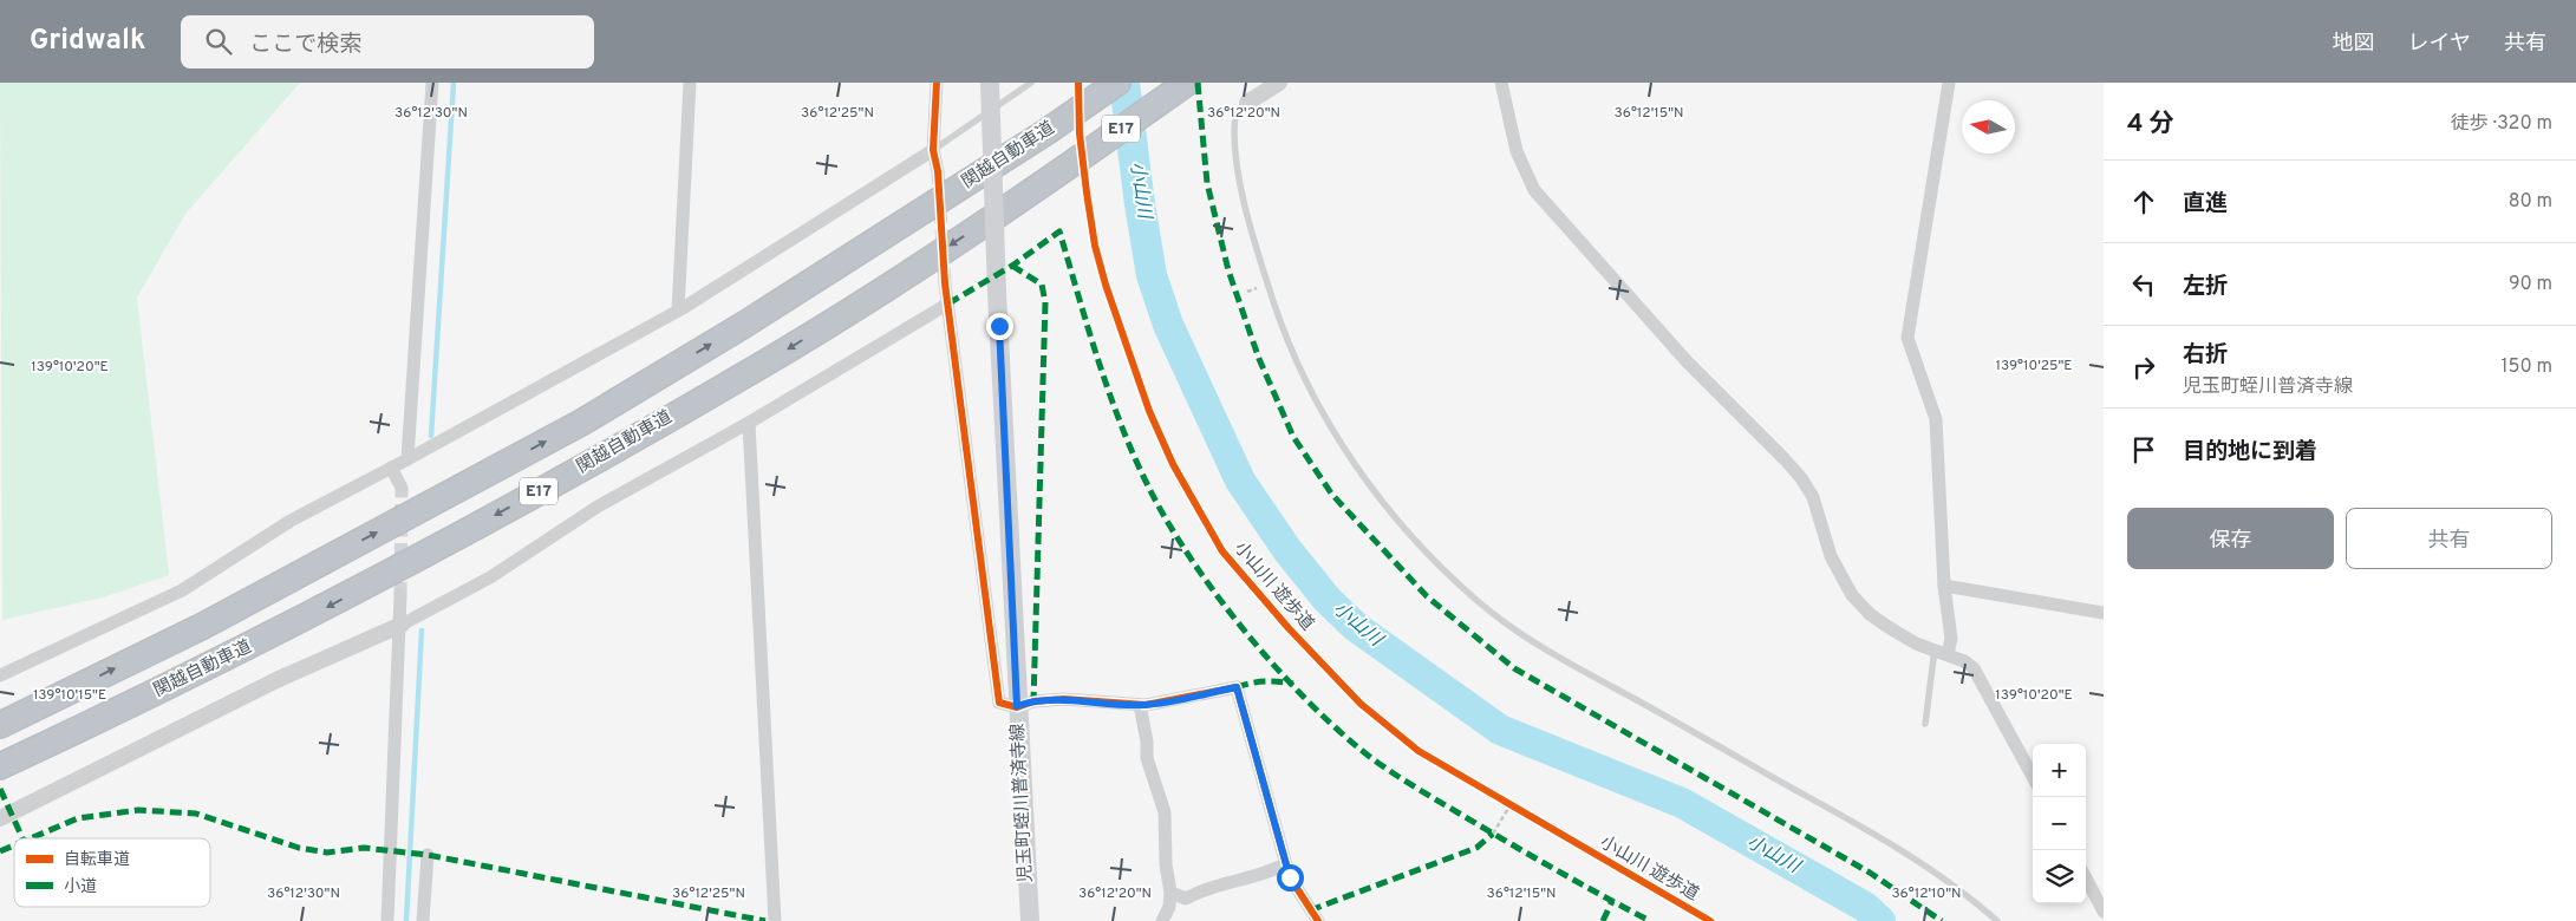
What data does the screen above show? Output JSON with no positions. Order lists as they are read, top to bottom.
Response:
{
  "streets": {
    "highway": ["E17", "関越自動車道"],
    "main road": ["児玉町蛭川普済寺線"],
    "cycle path": ["小山川 遊歩道"]
  },
  "water": ["小山川"],
  "legend": ["自転車道", "小道"],
  "north": "left",
  "page": {
    "header": "Gridwalk",
    "search": "ここで検索",
    "nav": ["地図", "レイヤ", "共有"],
    "heading": ["4 分", "徒歩 · 320 m"],
    "list": [
      ["直進", "80 m"],
      ["左折", "90 m"],
      ["右折", "児玉町蛭川普済寺線", "150 m"],
      "目的地に到着"
    ],
    "buttons": ["保存", "共有"],
    "map_buttons": ["+", "−"]
  },
  "coordinates": [
    "36°12'30\"N",
    "36°12'25\"N",
    "36°12'20\"N",
    "36°12'15\"N",
    "139°10'25\"E",
    "139°10'20\"E",
    "139°10'15\"E",
    "36°12'10\"N"
  ]
}
